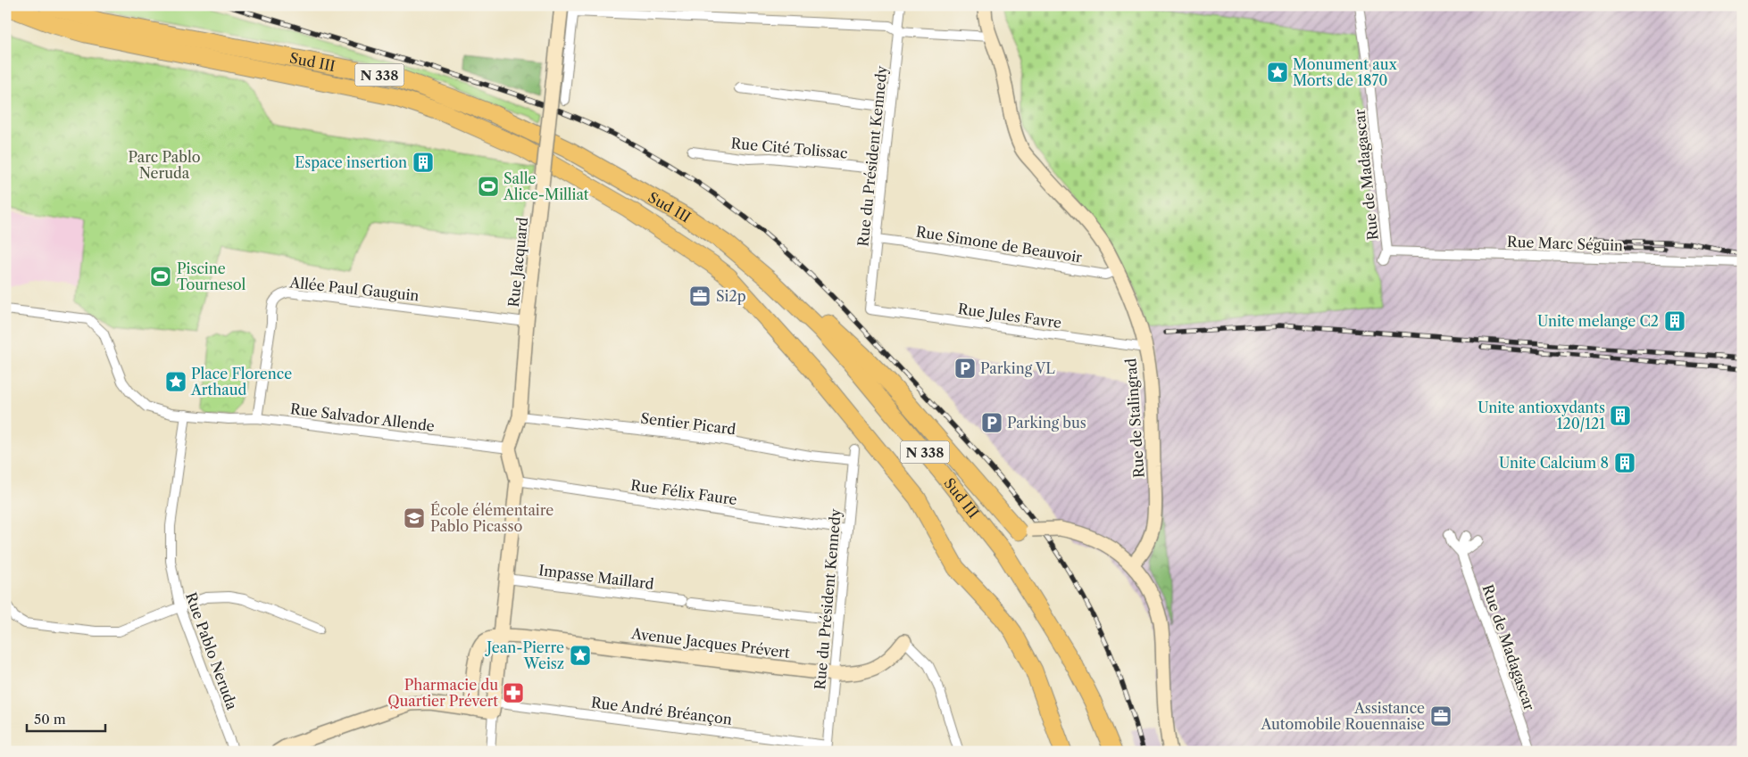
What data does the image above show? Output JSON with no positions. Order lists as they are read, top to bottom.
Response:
{
  "streets": {
    "highway": ["Sud III", "N 338"],
    "street": [
      "Rue Cité Tolissac",
      "Rue du Président Kennedy",
      "Rue de Madagascar",
      "Rue Marc Séguin",
      "Rue Simone de Beauvoir",
      "Rue Jacquard",
      "Allée Paul Gauguin",
      "Rue Jules Favre",
      "Rue Salvador Allende",
      "Rue de Stalingrad",
      "Sentier Picard",
      "Rue Félix Faure",
      "Impasse Maillard",
      "Avenue Jacques Prévert",
      "Rue Pablo Neruda",
      "Rue André Bréançon"
    ]
  },
  "crossings": [
    ["Rue Cité Tolissac", "Rue du Président Kennedy"],
    ["Rue du Président Kennedy", "Rue Simone de Beauvoir"],
    ["Rue du Président Kennedy", "Rue Jules Favre"],
    ["Rue du Président Kennedy", "Sentier Picard"],
    ["Rue du Président Kennedy", "Rue Félix Faure"],
    ["Rue du Président Kennedy", "Impasse Maillard"],
    ["Rue du Président Kennedy", "Avenue Jacques Prévert"],
    ["Rue du Président Kennedy", "Rue André Bréançon"],
    ["Rue de Madagascar", "Rue Marc Séguin"],
    ["Rue Simone de Beauvoir", "Rue de Stalingrad"],
    ["Rue Jacquard", "Allée Paul Gauguin"],
    ["Rue Jacquard", "Rue Salvador Allende"],
    ["Rue Jacquard", "Sentier Picard"],
    ["Allée Paul Gauguin", "Rue Salvador Allende"],
    ["Rue Jules Favre", "Rue de Stalingrad"],
    ["Rue Salvador Allende", "Rue Pablo Neruda"]
  ],
  "parks": ["Parc Pablo Neruda"],
  "places": {
    "place": ["Monument aux Morts de 1870", "Place Florence Arthaud", "Jean-Pierre Weisz"],
    "building": [
      "Espace insertion",
      "Unite melange C2",
      "Unite antioxydants 120/121",
      "Unite Calcium 8"
    ],
    "sports": ["Salle Alice-Milliat", "Piscine Tournesol"],
    "office": ["Si2p", "Assistance Automobile Rouennaise"],
    "parking": ["Parking VL", "Parking bus"],
    "school or university": ["École élémentaire Pablo Picasso"],
    "pharmacy": ["Pharmacie du Quartier Prévert"]
  },
  "scale_bar": "50 m"
}
